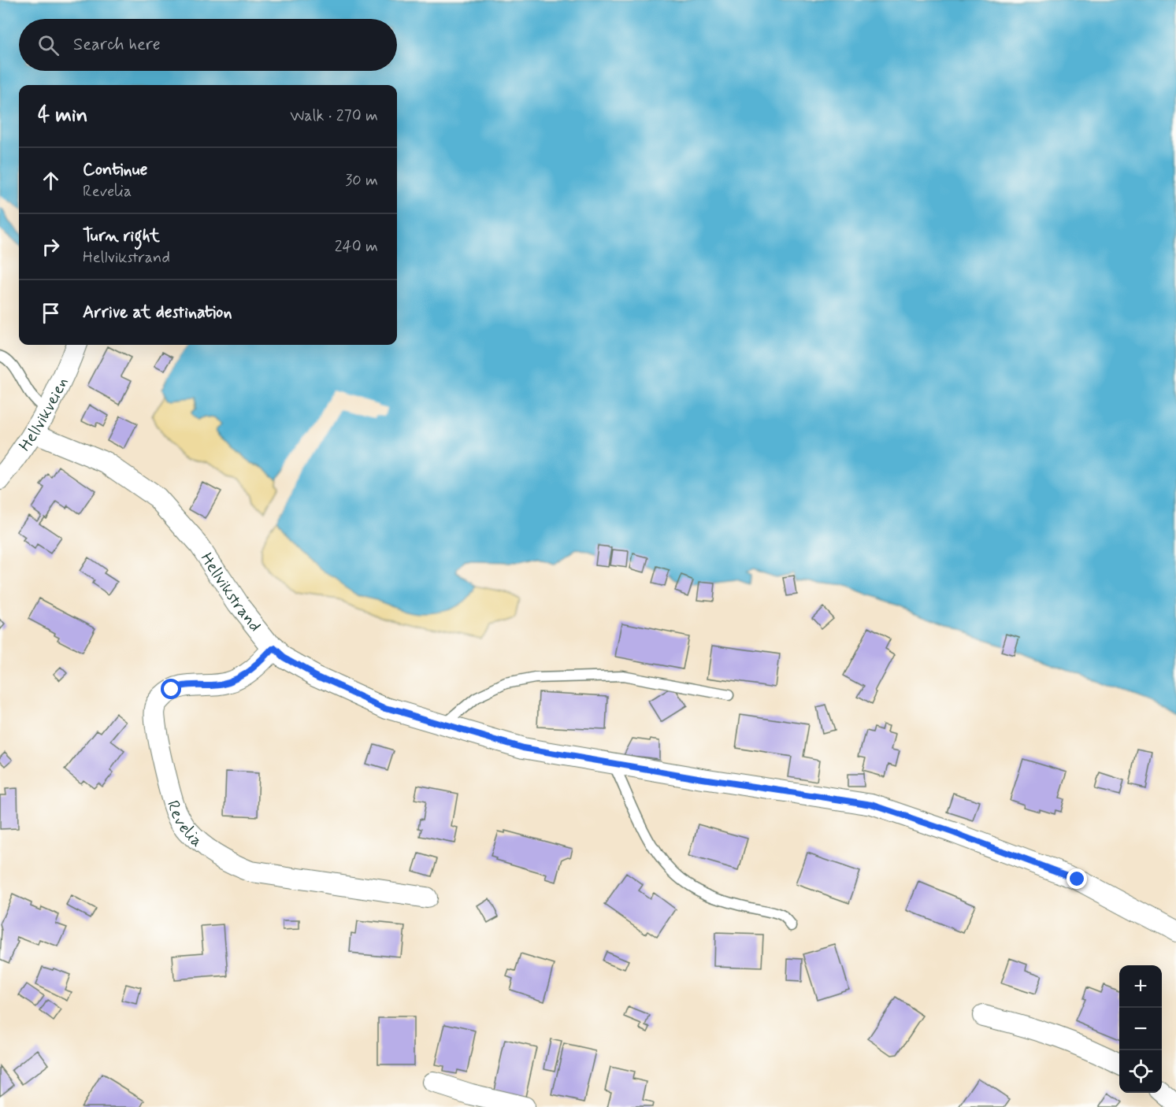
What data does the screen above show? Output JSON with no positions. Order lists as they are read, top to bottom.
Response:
{
  "streets": {
    "street": ["Hellvikveien", "Hellvikstrand", "Revelia"]
  },
  "crossings": [
    ["Hellvikveien", "Hellvikstrand"],
    ["Hellvikstrand", "Revelia"]
  ],
  "page": {
    "search": "Search here",
    "heading": ["4 min", "Walk · 270 m"],
    "list": [
      ["Continue", "Revelia", "30 m"],
      ["Turn right", "Hellvikstrand", "240 m"],
      "Arrive at destination"
    ],
    "map_buttons": ["+", "−"]
  }
}
